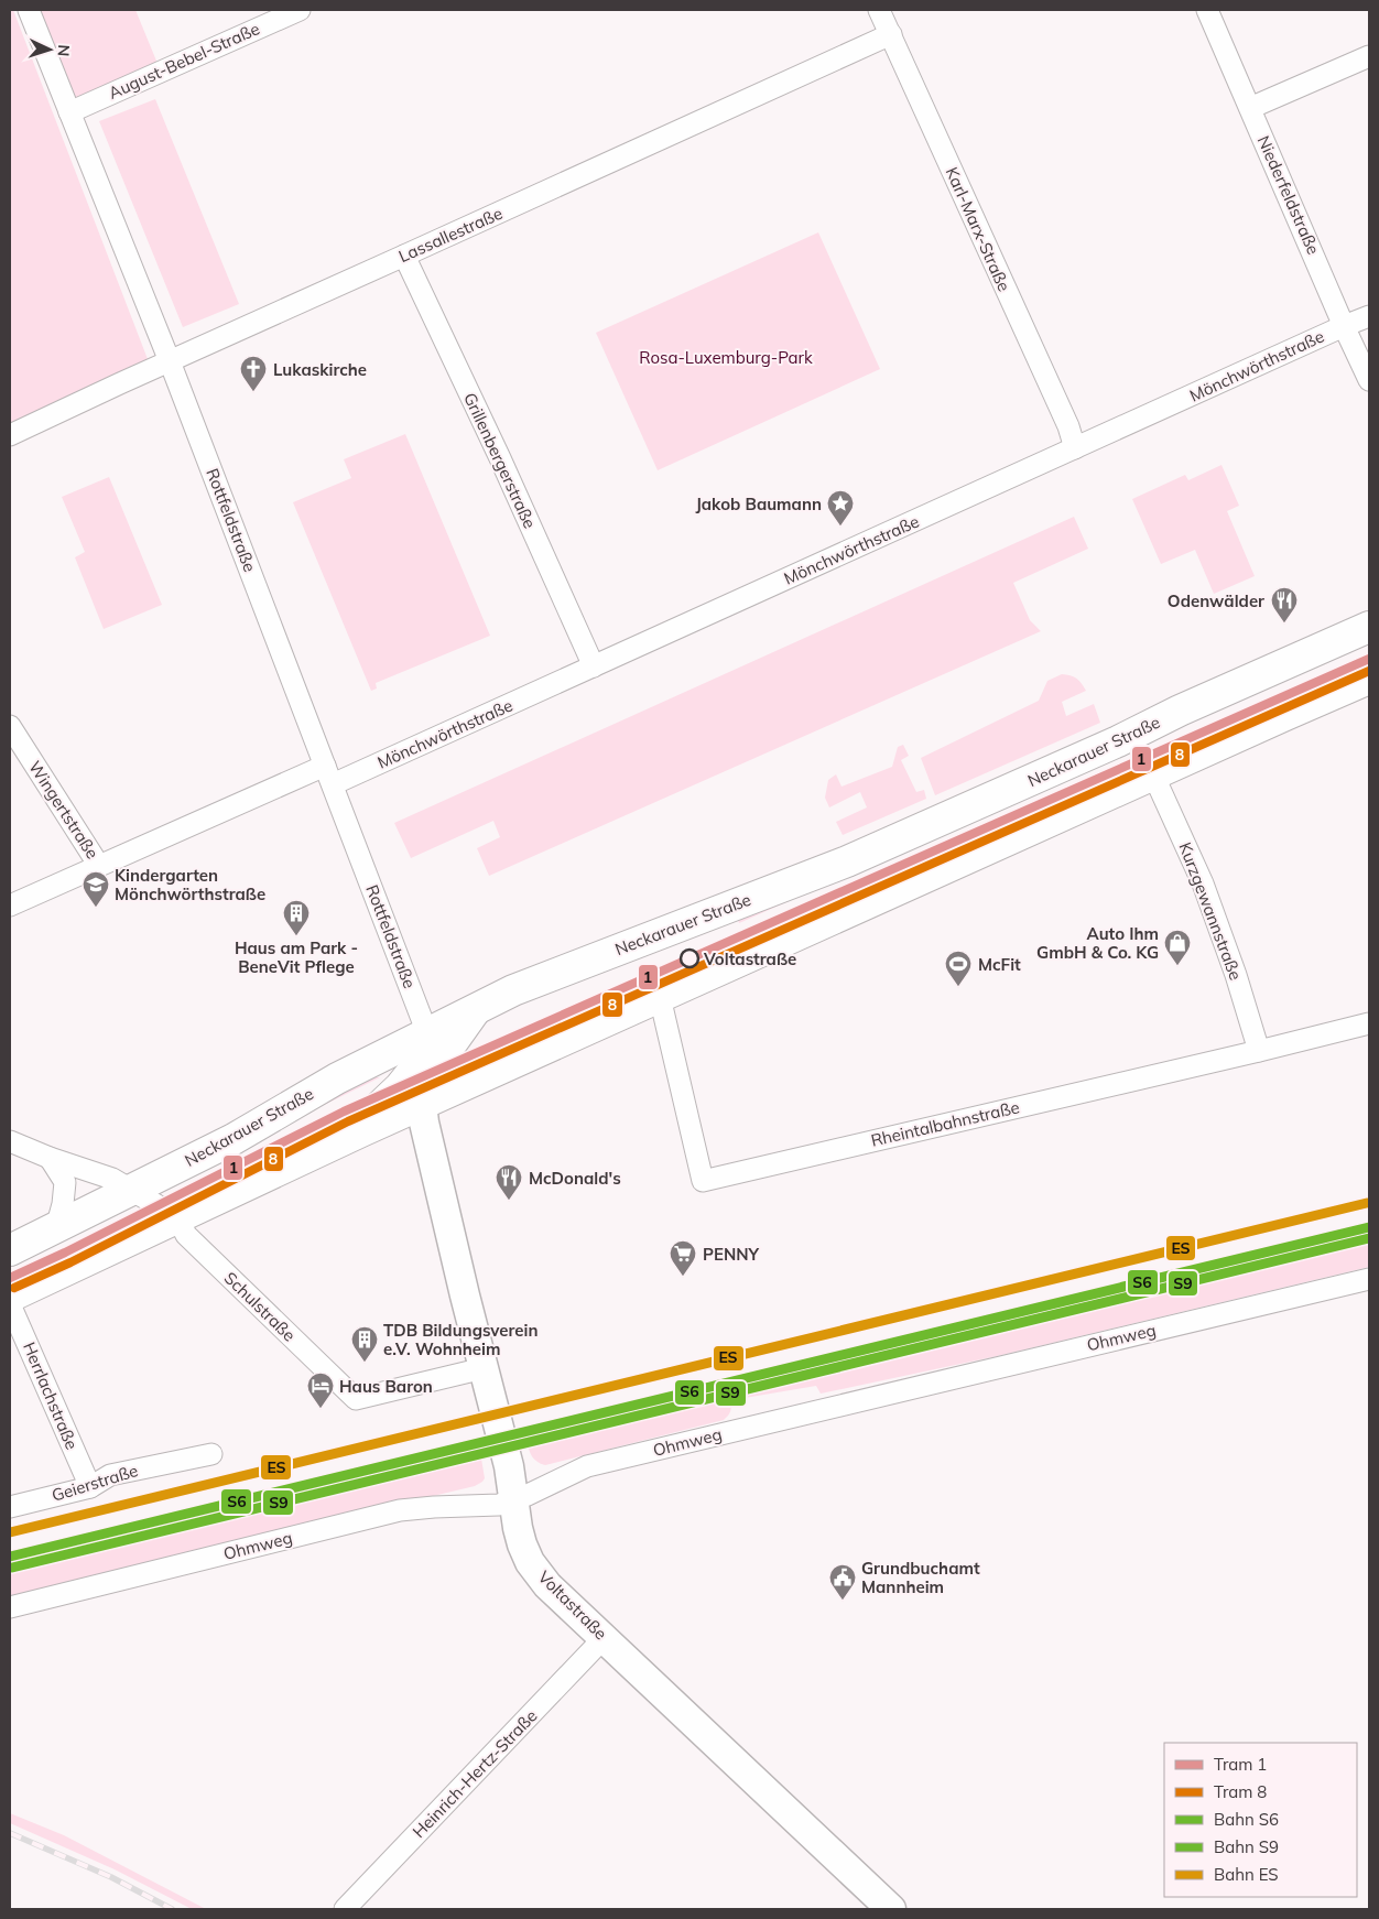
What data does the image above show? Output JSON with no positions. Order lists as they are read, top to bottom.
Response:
{
  "streets": {
    "main road": ["Neckarauer Straße", "Voltastraße"],
    "street": [
      "August-Bebel-Straße",
      "Niederfeldstraße",
      "Karl-Marx-Straße",
      "Lassallestraße",
      "Mönchwörthstraße",
      "Grillenbergerstraße",
      "Rottfeldstraße",
      "Wingertstraße",
      "Kurzgewannstraße",
      "Rheintalbahnstraße",
      "Schulstraße",
      "Ohmweg",
      "Herrlachstraße",
      "Geierstraße",
      "Heinrich-Hertz-Straße"
    ]
  },
  "crossings": [
    ["August-Bebel-Straße", "Rottfeldstraße"],
    ["Niederfeldstraße", "Mönchwörthstraße"],
    ["Karl-Marx-Straße", "Lassallestraße"],
    ["Karl-Marx-Straße", "Mönchwörthstraße"],
    ["Lassallestraße", "Grillenbergerstraße"],
    ["Lassallestraße", "Rottfeldstraße"],
    ["Mönchwörthstraße", "Grillenbergerstraße"],
    ["Mönchwörthstraße", "Rottfeldstraße"],
    ["Rottfeldstraße", "Neckarauer Straße"],
    ["Neckarauer Straße", "Schulstraße"],
    ["Kurzgewannstraße", "Rheintalbahnstraße"],
    ["Schulstraße", "Voltastraße"],
    ["Ohmweg", "Voltastraße"],
    ["Herrlachstraße", "Geierstraße"],
    ["Voltastraße", "Heinrich-Hertz-Straße"]
  ],
  "parks": ["Rosa-Luxemburg-Park"],
  "places": {
    "church": ["Lukaskirche"],
    "place": ["Jakob Baumann"],
    "restaurant": ["Odenwälder", "McDonald's"],
    "school or university": ["Kindergarten Mönchwörthstraße"],
    "building": ["Haus am Park - BeneVit Pflege", "TDB Bildungsverein e.V. Wohnheim"],
    "other": ["Voltastraße"],
    "shop": ["Auto Ihm GmbH & Co. KG"],
    "sports": ["McFit"],
    "supermarket": ["PENNY"],
    "hotel": ["Haus Baron"],
    "public building": ["Grundbuchamt Mannheim"]
  },
  "lines": [
    "tram line 1",
    "tram line 8",
    "rail line ES",
    "rail line S6",
    "rail line S9"
  ],
  "legend": [
    "Tram 1",
    "Tram 8",
    "Bahn S6",
    "Bahn S9",
    "Bahn ES"
  ],
  "north": "right"
}
